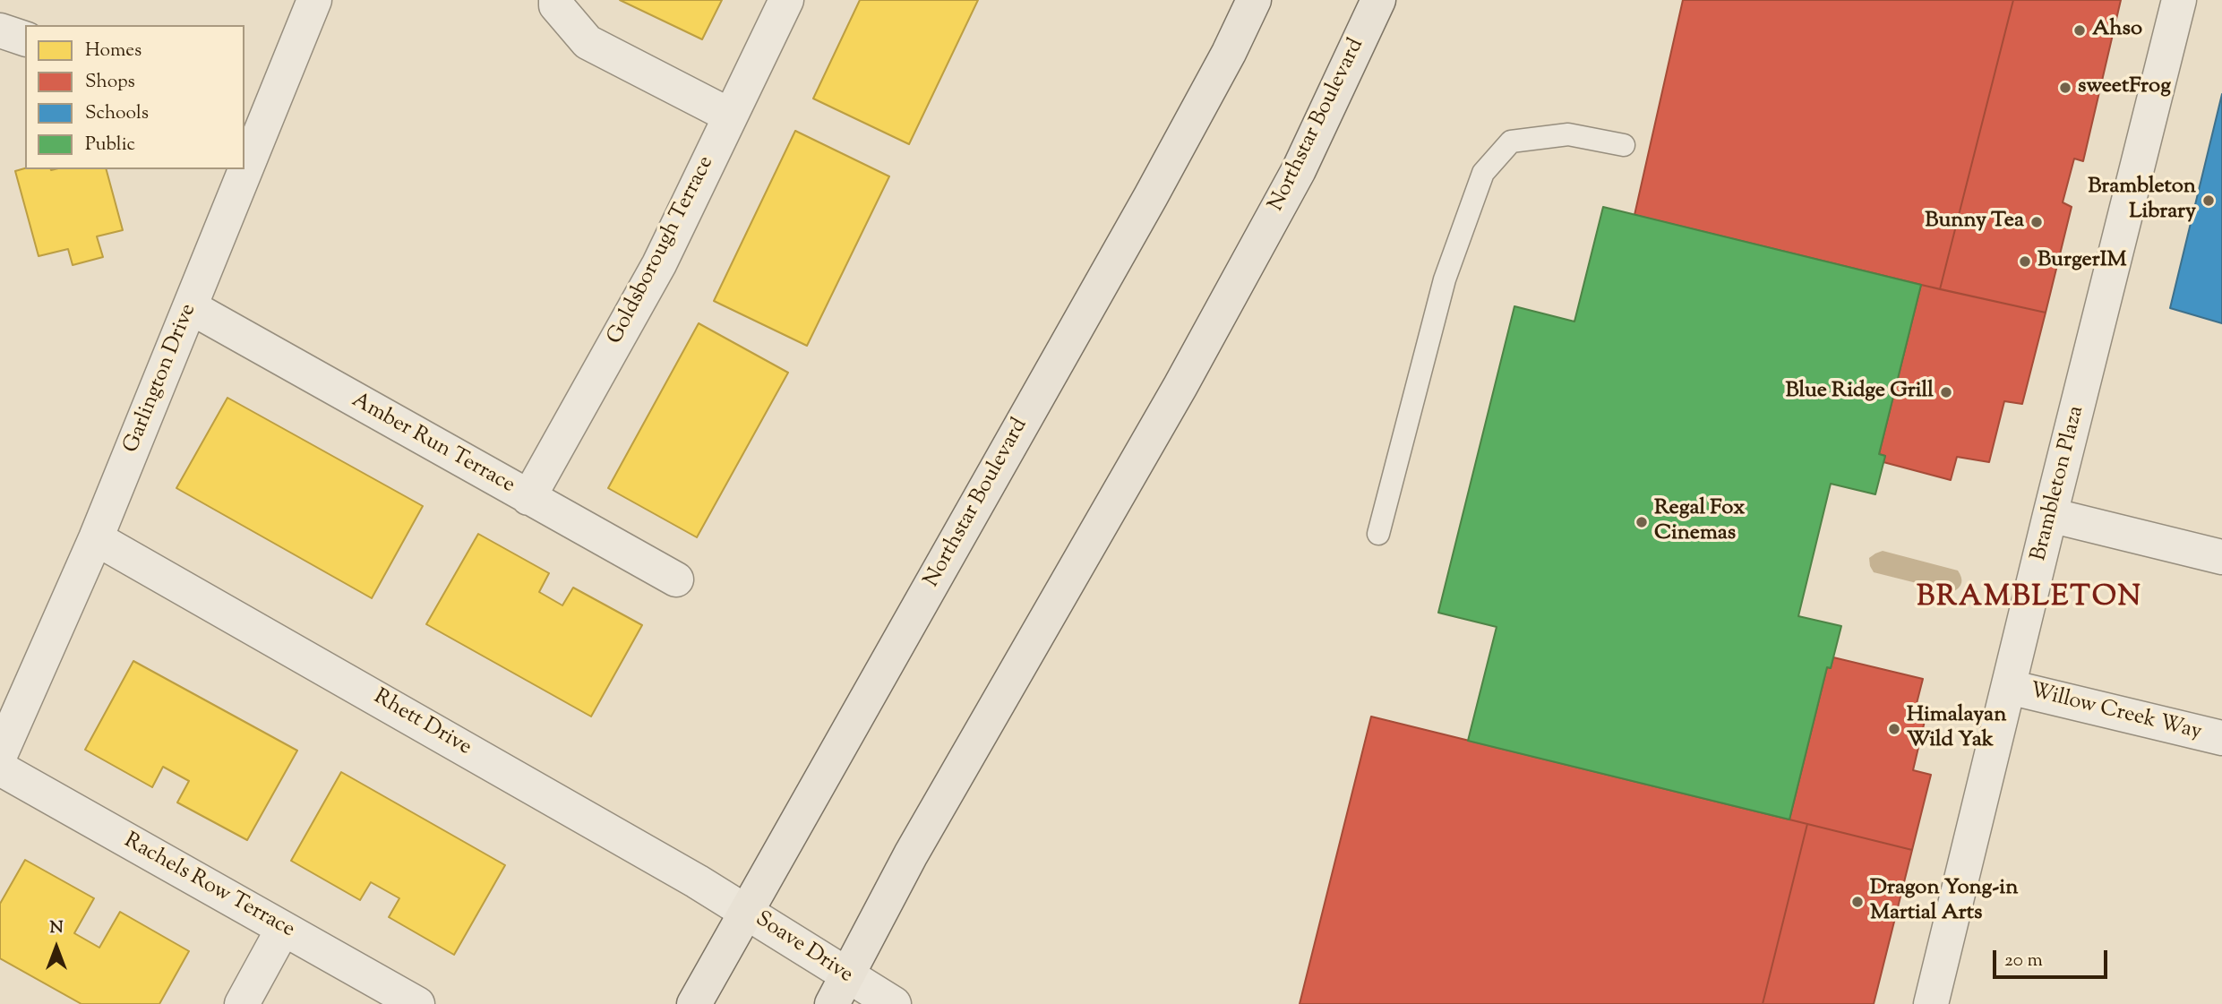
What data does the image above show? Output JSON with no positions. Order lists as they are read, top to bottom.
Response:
{
  "streets": {
    "main road": ["Northstar Boulevard"],
    "street": [
      "Goldsborough Terrace",
      "Garlington Drive",
      "Amber Run Terrace",
      "Brambleton Plaza",
      "Willow Creek Way",
      "Rhett Drive",
      "Rachels Row Terrace",
      "Soave Drive"
    ]
  },
  "crossings": [
    ["Northstar Boulevard", "Rhett Drive"],
    ["Northstar Boulevard", "Soave Drive"],
    ["Goldsborough Terrace", "Amber Run Terrace"],
    ["Garlington Drive", "Amber Run Terrace"],
    ["Garlington Drive", "Rhett Drive"],
    ["Brambleton Plaza", "Willow Creek Way"],
    ["Rhett Drive", "Soave Drive"]
  ],
  "districts": ["BRAMBLETON"],
  "places": [
    "Ahso",
    "sweetFrog",
    "Brambleton Library",
    "Bunny Tea",
    "BurgerIM",
    "Blue Ridge Grill",
    "Regal Fox Cinemas",
    "Himalayan Wild Yak",
    "Dragon Yong-in Martial Arts"
  ],
  "legend": [
    "Homes",
    "Shops",
    "Schools",
    "Public"
  ],
  "scale_bar": "20 m",
  "north": "top"
}
